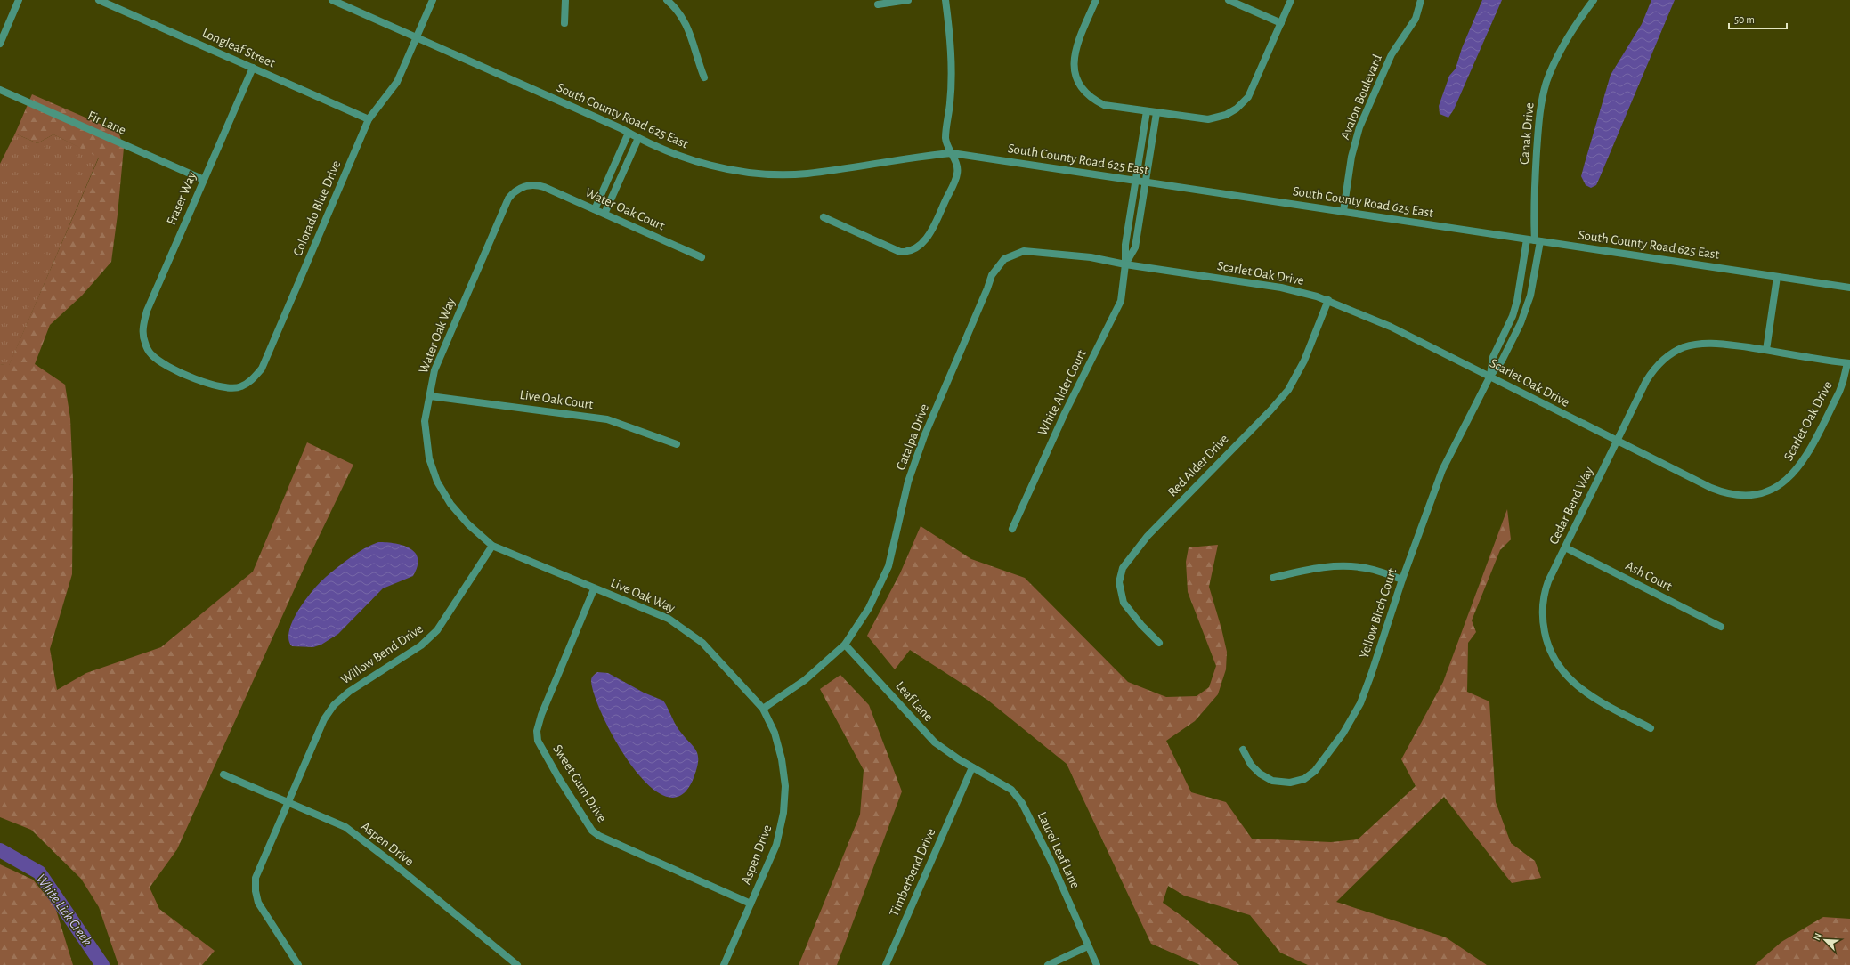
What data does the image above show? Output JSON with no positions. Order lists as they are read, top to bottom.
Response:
{
  "streets": {
    "street": [
      "Longleaf Street",
      "Avalon Boulevard",
      "South County Road 625 East",
      "Fir Lane",
      "Canak Drive",
      "Fraser Way",
      "Colorado Blue Drive",
      "Water Oak Court",
      "Scarlet Oak Drive",
      "Water Oak Way",
      "White Alder Court",
      "Live Oak Court",
      "Catalpa Drive",
      "Red Alder Drive",
      "Cedar Bend Way",
      "Ash Court",
      "Live Oak Way",
      "Yellow Birch Court",
      "Willow Bend Drive",
      "Leaf Lane",
      "Sweet Gum Drive",
      "Aspen Drive",
      "Laurel Leaf Lane",
      "Timberbend Drive"
    ]
  },
  "crossings": [
    ["Longleaf Street", "Fraser Way"],
    ["Longleaf Street", "Colorado Blue Drive"],
    ["Avalon Boulevard", "South County Road 625 East"],
    ["South County Road 625 East", "Canak Drive"],
    ["South County Road 625 East", "Colorado Blue Drive"],
    ["South County Road 625 East", "White Alder Court"],
    ["South County Road 625 East", "Yellow Birch Court"],
    ["Fir Lane", "Fraser Way"],
    ["Canak Drive", "Yellow Birch Court"],
    ["Fraser Way", "Colorado Blue Drive"],
    ["Water Oak Court", "Water Oak Way"],
    ["Scarlet Oak Drive", "White Alder Court"],
    ["Scarlet Oak Drive", "Catalpa Drive"],
    ["Scarlet Oak Drive", "Red Alder Drive"],
    ["Scarlet Oak Drive", "Cedar Bend Way"],
    ["Scarlet Oak Drive", "Yellow Birch Court"],
    ["Water Oak Way", "Live Oak Court"],
    ["Water Oak Way", "Live Oak Way"],
    ["Water Oak Way", "Willow Bend Drive"],
    ["White Alder Court", "Catalpa Drive"],
    ["Catalpa Drive", "Live Oak Way"],
    ["Catalpa Drive", "Leaf Lane"],
    ["Catalpa Drive", "Aspen Drive"],
    ["Cedar Bend Way", "Ash Court"],
    ["Live Oak Way", "Willow Bend Drive"],
    ["Live Oak Way", "Sweet Gum Drive"],
    ["Live Oak Way", "Aspen Drive"],
    ["Willow Bend Drive", "Aspen Drive"],
    ["Leaf Lane", "Laurel Leaf Lane"],
    ["Leaf Lane", "Timberbend Drive"],
    ["Sweet Gum Drive", "Aspen Drive"],
    ["Laurel Leaf Lane", "Timberbend Drive"]
  ],
  "water": ["White Lick Creek"],
  "scale_bar": "50 m",
  "north": "top left"
}
